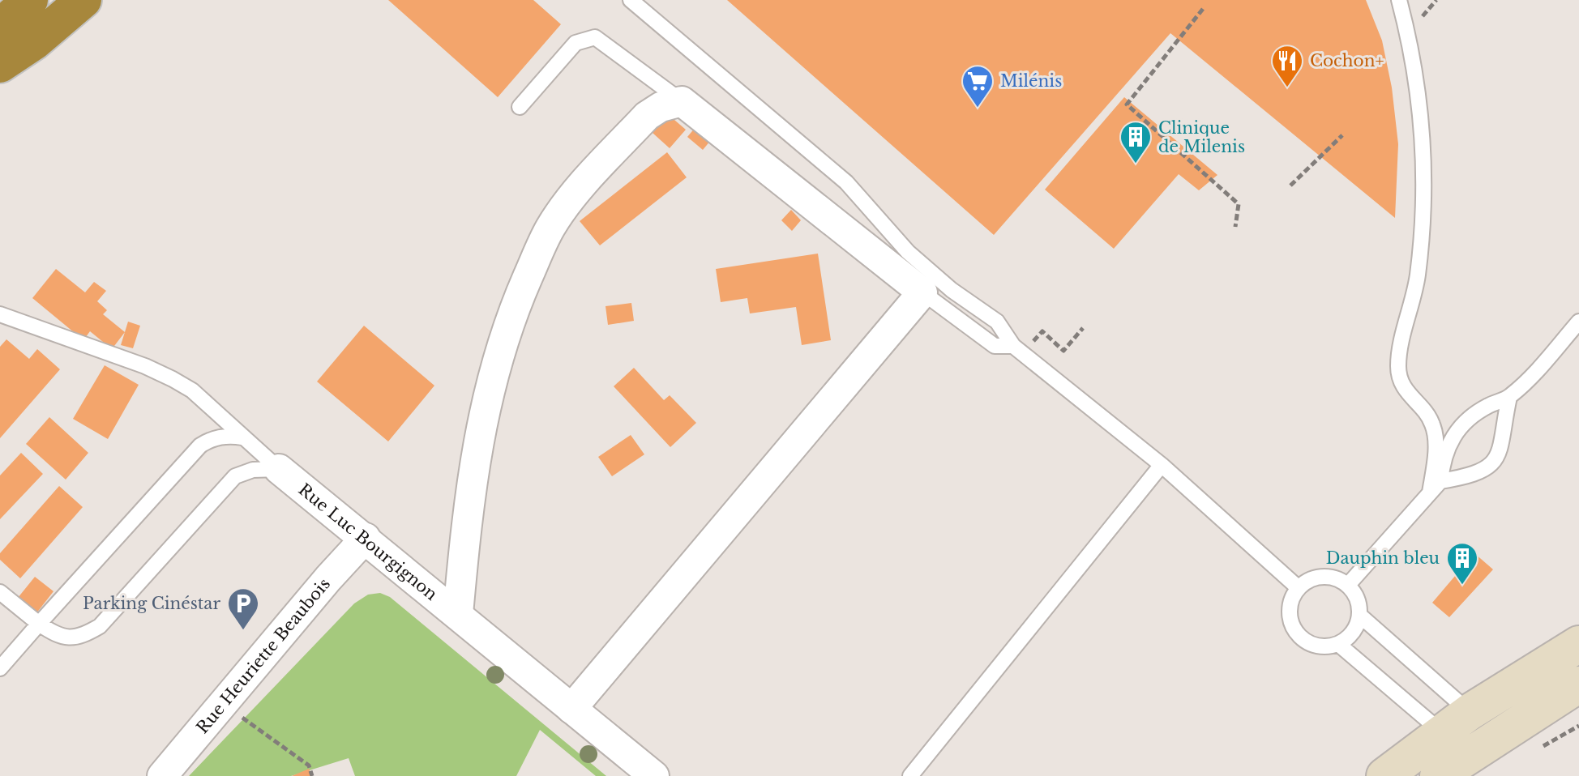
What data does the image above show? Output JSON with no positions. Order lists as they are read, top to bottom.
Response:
{
  "streets": {
    "street": ["Rue Luc Bourgignon", "Rue Heuriette Beaubois"]
  },
  "crossings": [
    ["Rue Luc Bourgignon", "Rue Heuriette Beaubois"]
  ],
  "places": {
    "restaurant": ["Cochon+"],
    "supermarket": ["Milénis"],
    "building": ["Clinique de Milenis", "Dauphin bleu"],
    "parking": ["Parking Cinéstar"]
  }
}
